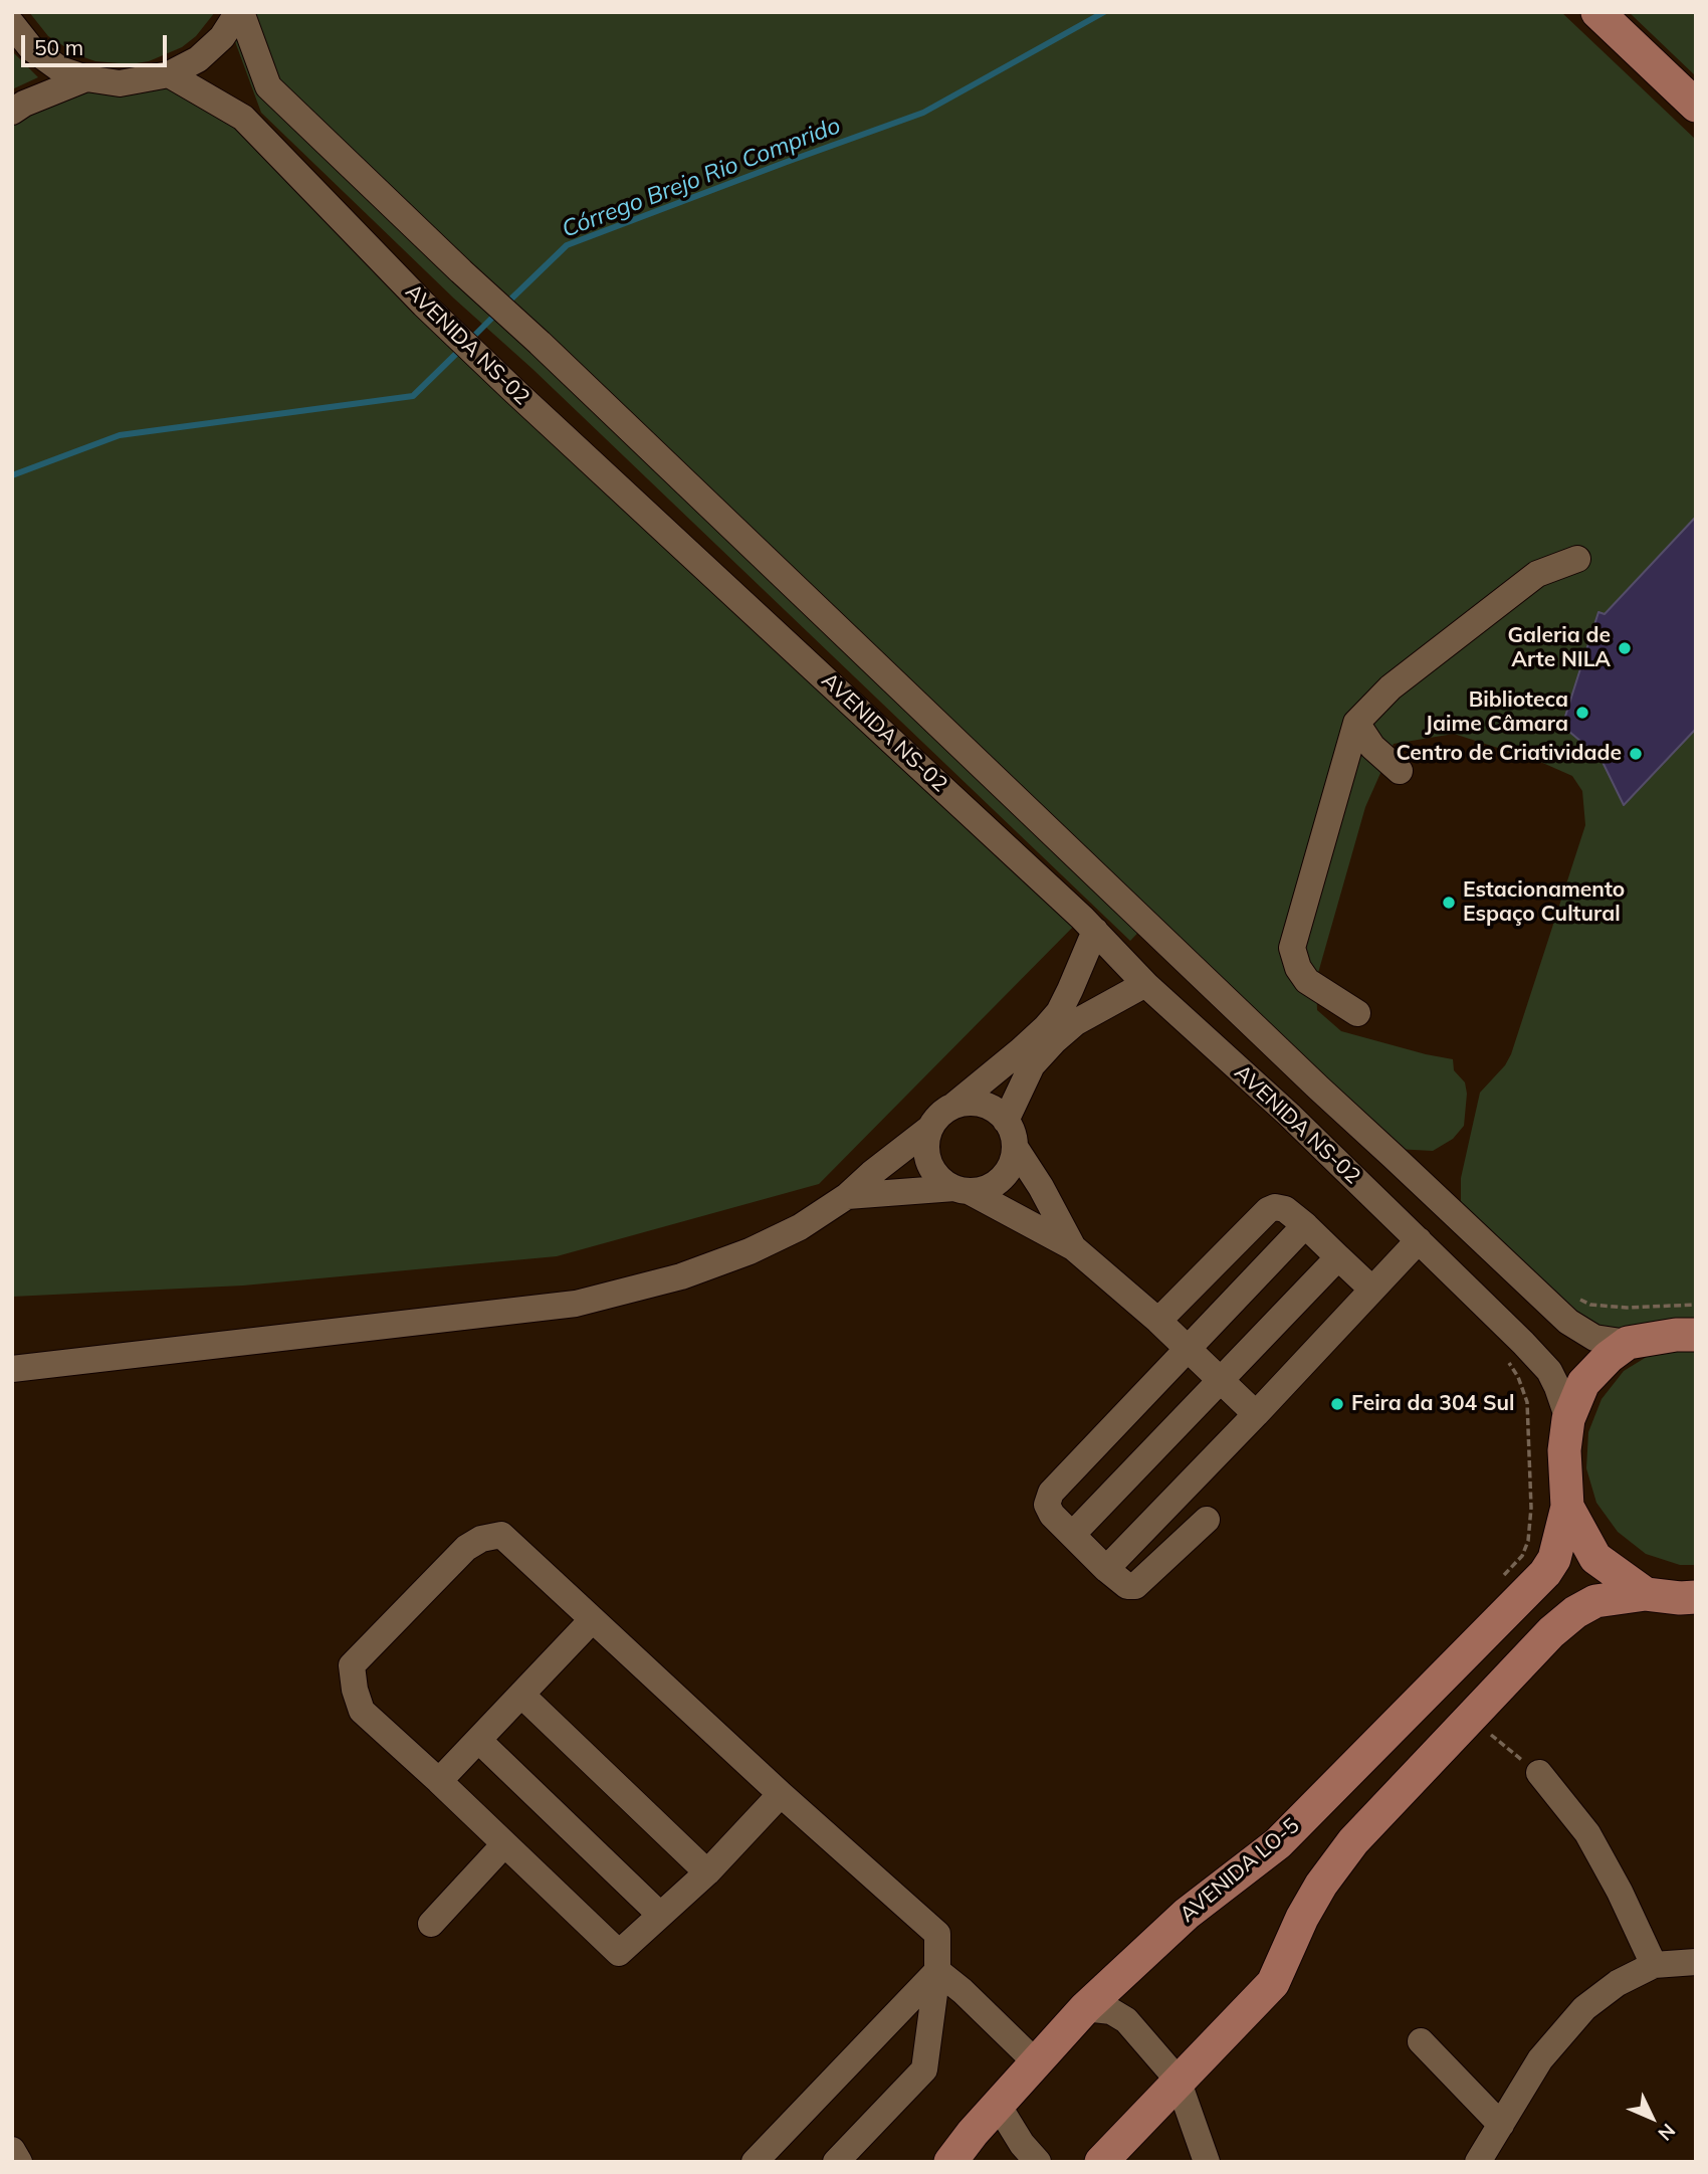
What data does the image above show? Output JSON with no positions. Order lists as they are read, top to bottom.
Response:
{
  "streets": {
    "main road": ["AVENIDA LO-5"],
    "street": ["AVENIDA NS-02"]
  },
  "water": ["Córrego Brejo Rio Comprido"],
  "places": [
    "Galeria de Arte NILA",
    "Biblioteca Jaime Câmara",
    "Centro de Criatividade",
    "Estacionamento Espaço Cultural",
    "Feira da 304 Sul"
  ],
  "scale_bar": "50 m",
  "north": "bottom right"
}
